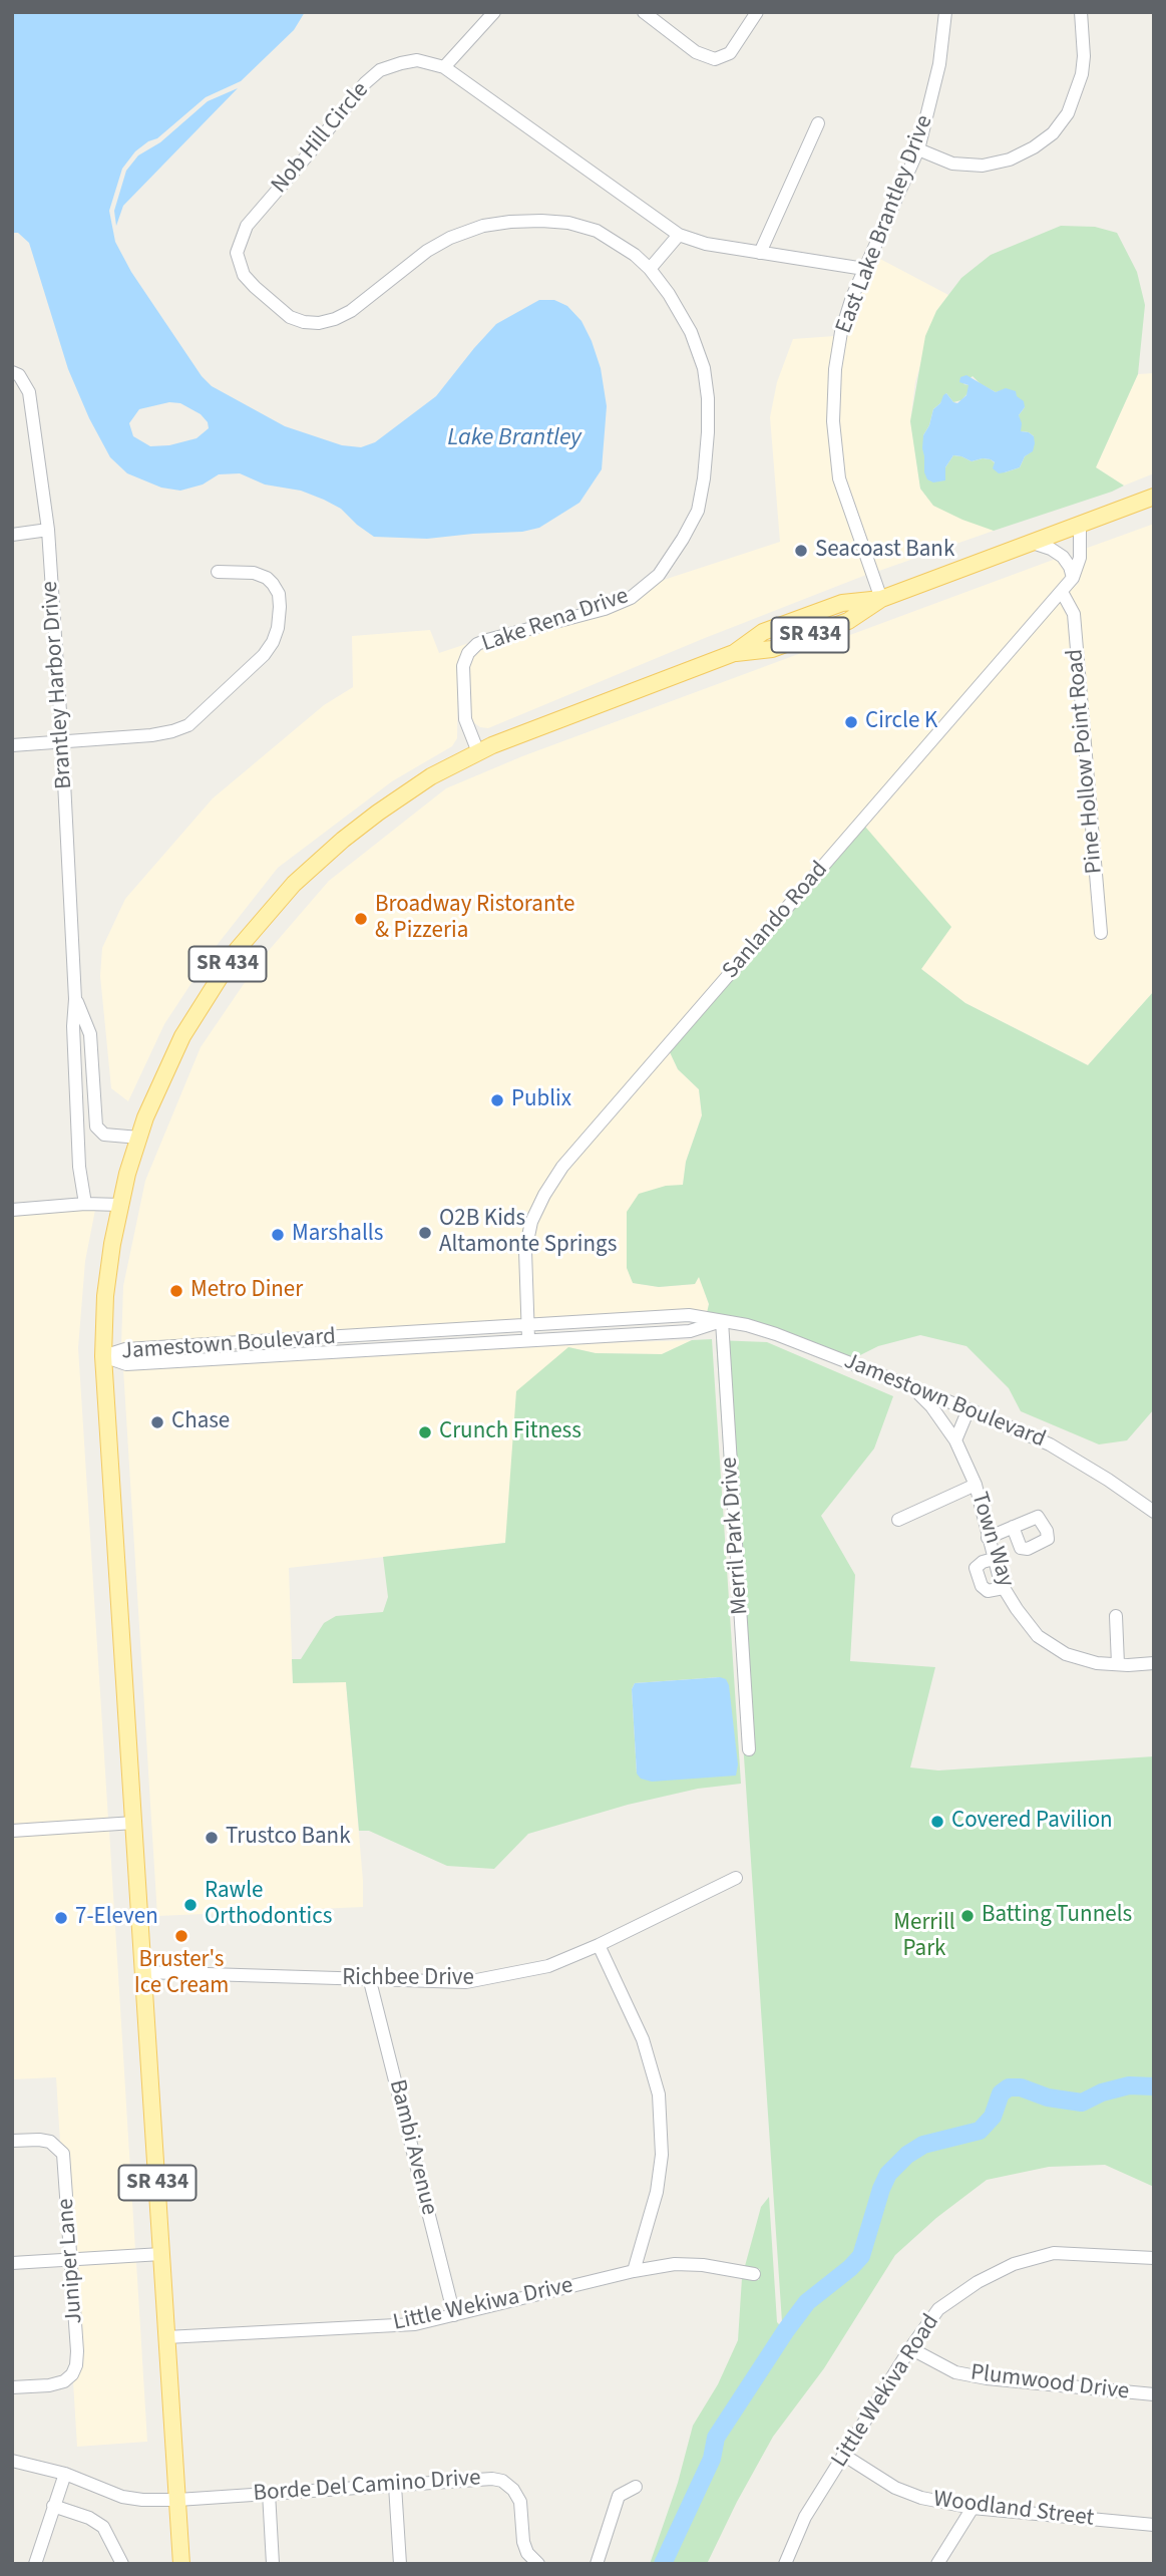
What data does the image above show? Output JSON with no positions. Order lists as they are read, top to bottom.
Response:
{
  "streets": {
    "main road": ["SR 434"],
    "street": [
      "Nob Hill Circle",
      "East Lake Brantley Drive",
      "Lake Rena Drive",
      "Brantley Harbor Drive",
      "Pine Hollow Point Road",
      "Sanlando Road",
      "Jamestown Boulevard",
      "Merril Park Drive",
      "Town Way",
      "Richbee Drive",
      "Bambi Avenue",
      "Juniper Lane",
      "Little Wekiwa Drive",
      "Plumwood Drive",
      "Little Wekiva Road",
      "Borde Del Camino Drive",
      "Woodland Street"
    ]
  },
  "crossings": [
    ["Nob Hill Circle", "East Lake Brantley Drive"],
    ["Nob Hill Circle", "Lake Rena Drive"],
    ["East Lake Brantley Drive", "SR 434"],
    ["Lake Rena Drive", "SR 434"],
    ["SR 434", "Brantley Harbor Drive"],
    ["SR 434", "Sanlando Road"],
    ["SR 434", "Jamestown Boulevard"],
    ["SR 434", "Richbee Drive"],
    ["SR 434", "Little Wekiwa Drive"],
    ["SR 434", "Borde Del Camino Drive"],
    ["Pine Hollow Point Road", "Sanlando Road"],
    ["Sanlando Road", "Jamestown Boulevard"],
    ["Jamestown Boulevard", "Merril Park Drive"],
    ["Jamestown Boulevard", "Town Way"],
    ["Richbee Drive", "Bambi Avenue"],
    ["Bambi Avenue", "Little Wekiwa Drive"],
    ["Plumwood Drive", "Little Wekiva Road"],
    ["Little Wekiva Road", "Woodland Street"]
  ],
  "water": ["Lake Brantley"],
  "parks": ["Merrill Park"],
  "places": [
    "Seacoast Bank",
    "Circle K",
    "Broadway Ristorante & Pizzeria",
    "Publix",
    "O2B Kids Altamonte Springs",
    "Marshalls",
    "Metro Diner",
    "Chase",
    "Crunch Fitness",
    "Covered Pavilion",
    "Trustco Bank",
    "Rawle Orthodontics",
    "Batting Tunnels",
    "7-Eleven",
    "Bruster's Ice Cream"
  ]
}
